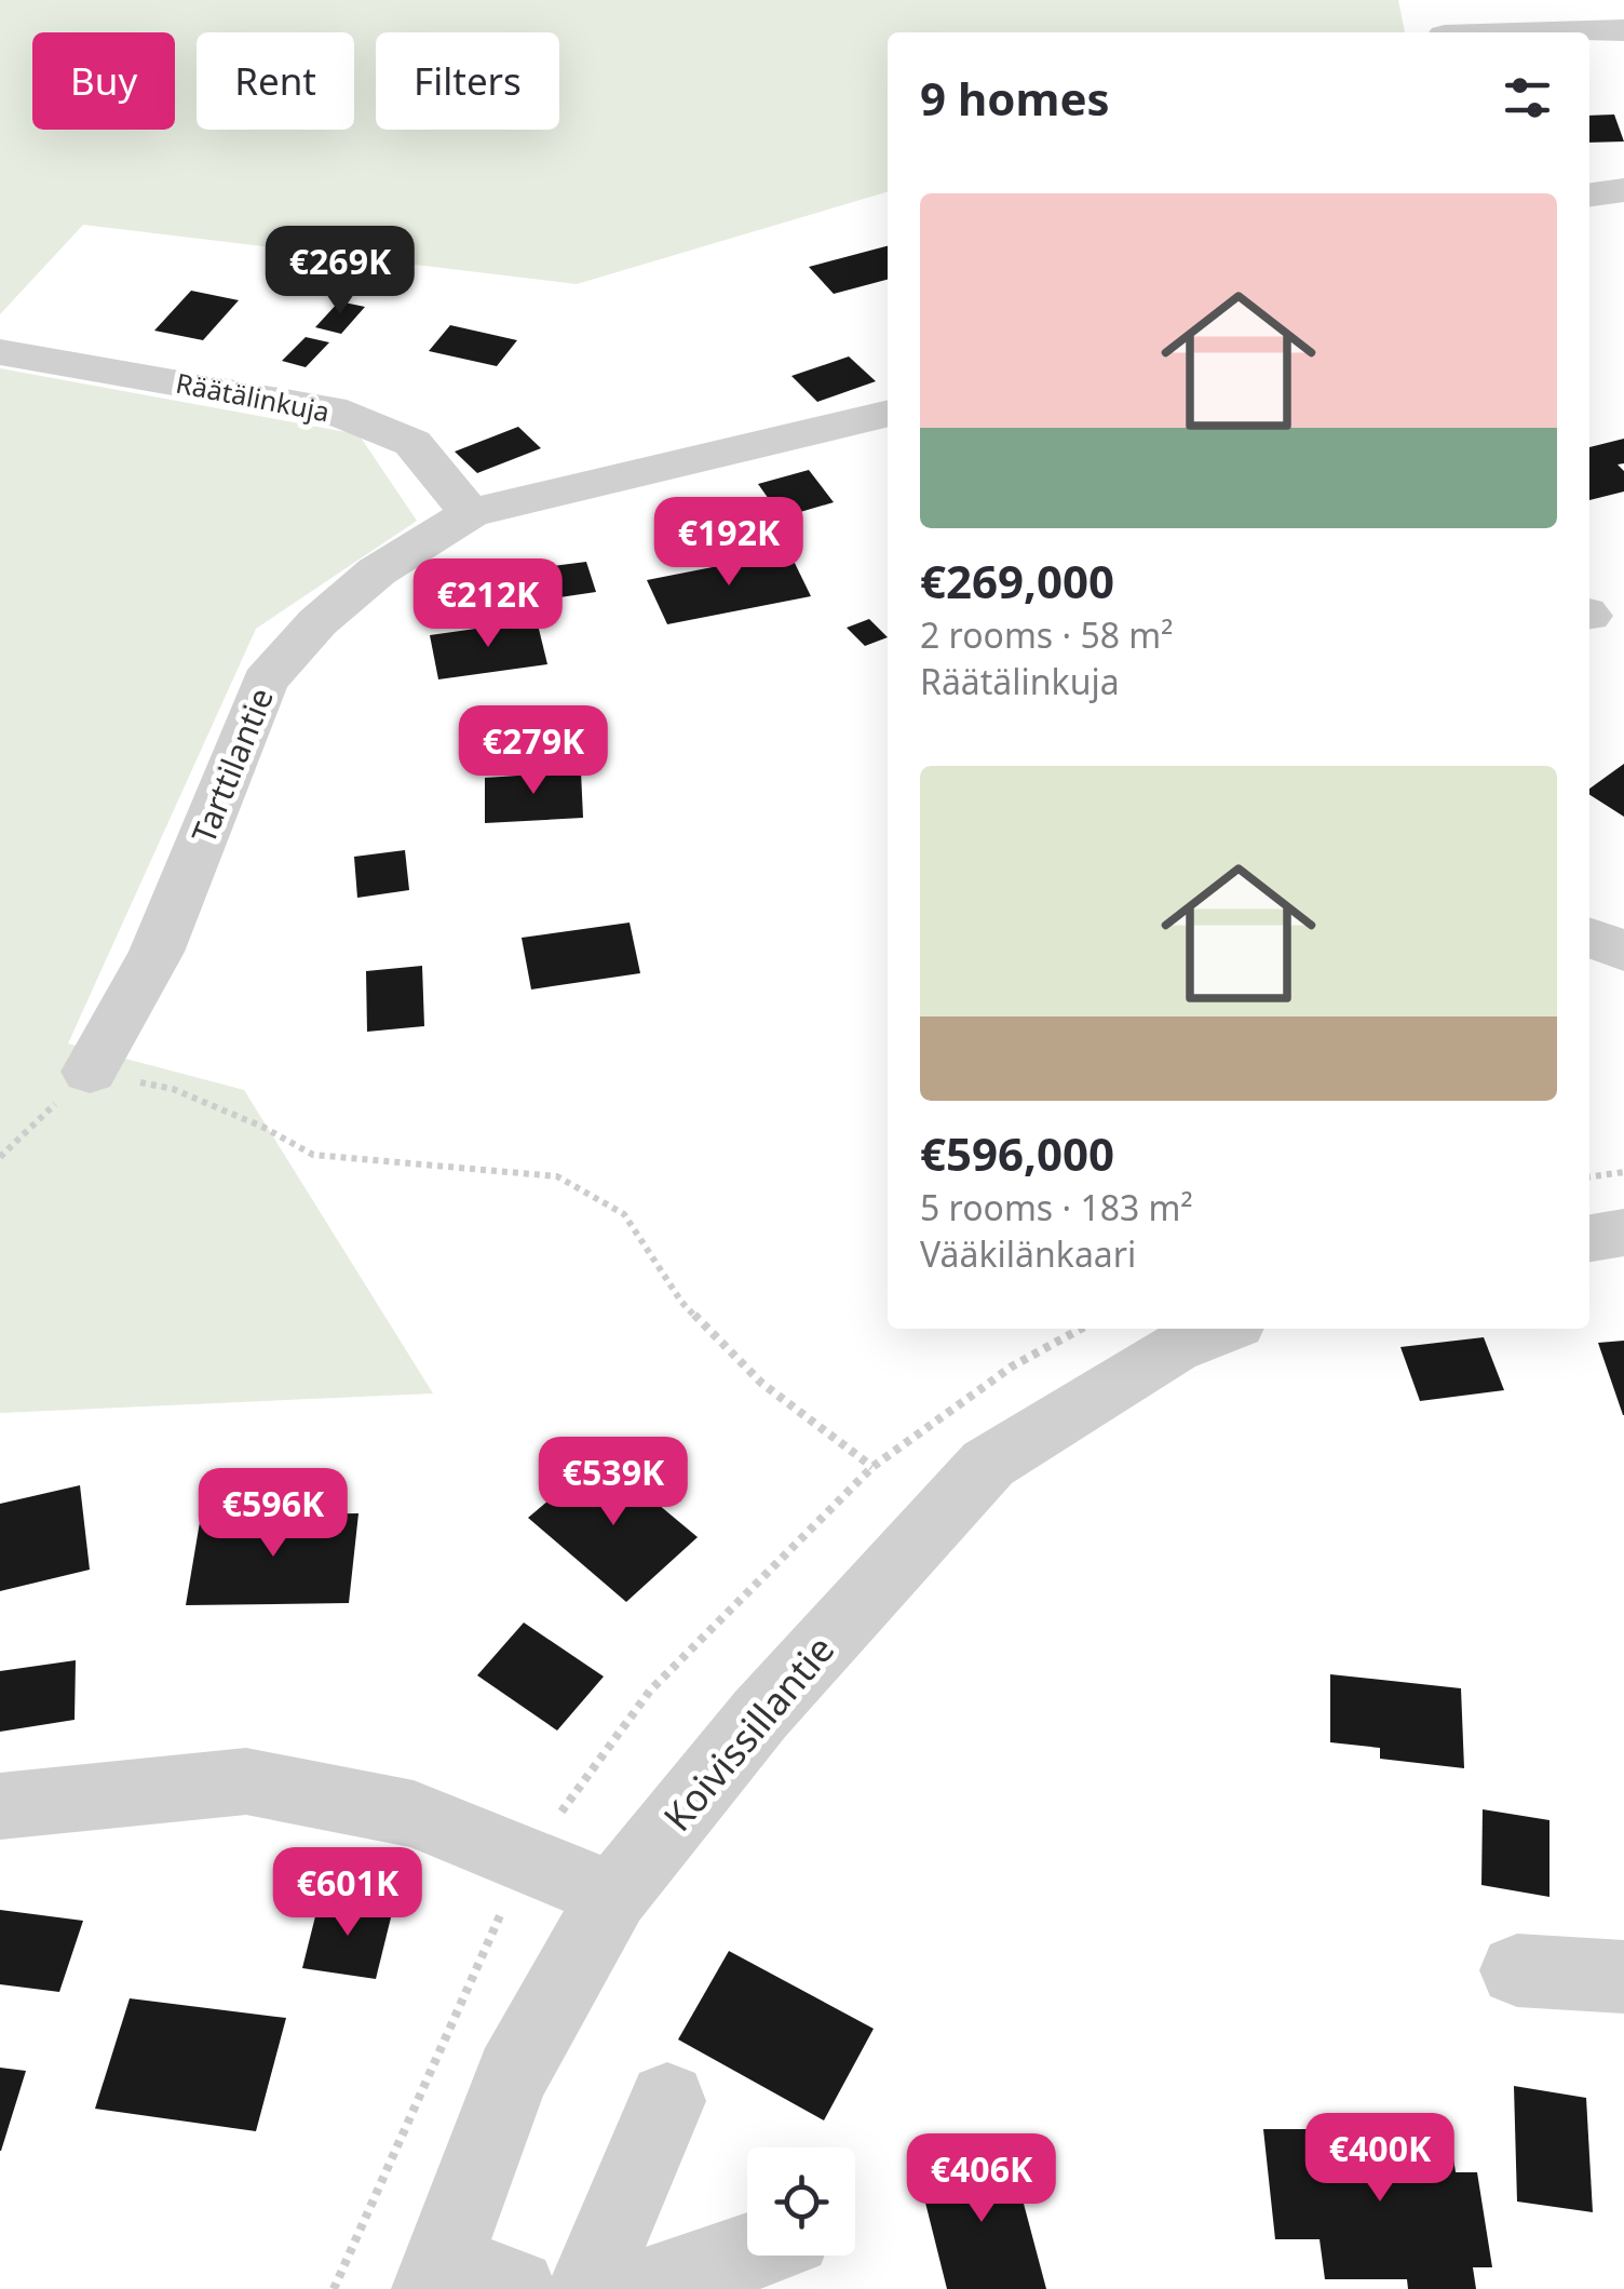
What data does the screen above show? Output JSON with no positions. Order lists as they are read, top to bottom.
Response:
{
  "streets": {
    "street": ["Räätälinkuja", "Tarttilantie", "Koivissillantie"]
  },
  "crossings": [
    ["Räätälinkuja", "Tarttilantie"]
  ],
  "page": {
    "chip": ["Buy", "Rent", "Filters"],
    "heading": "9 homes",
    "list": [
      {
        "name": "€269,000",
        "note": "2 rooms · 58 m² · Räätälinkuja"
      },
      {
        "name": "€596,000",
        "note": "5 rooms · 183 m² · Vääkilänkaari"
      }
    ],
    "price": [
      "€269K",
      "€192K",
      "€212K",
      "€279K",
      "€539K",
      "€596K",
      "€601K",
      "€400K",
      "€406K"
    ]
  }
}
